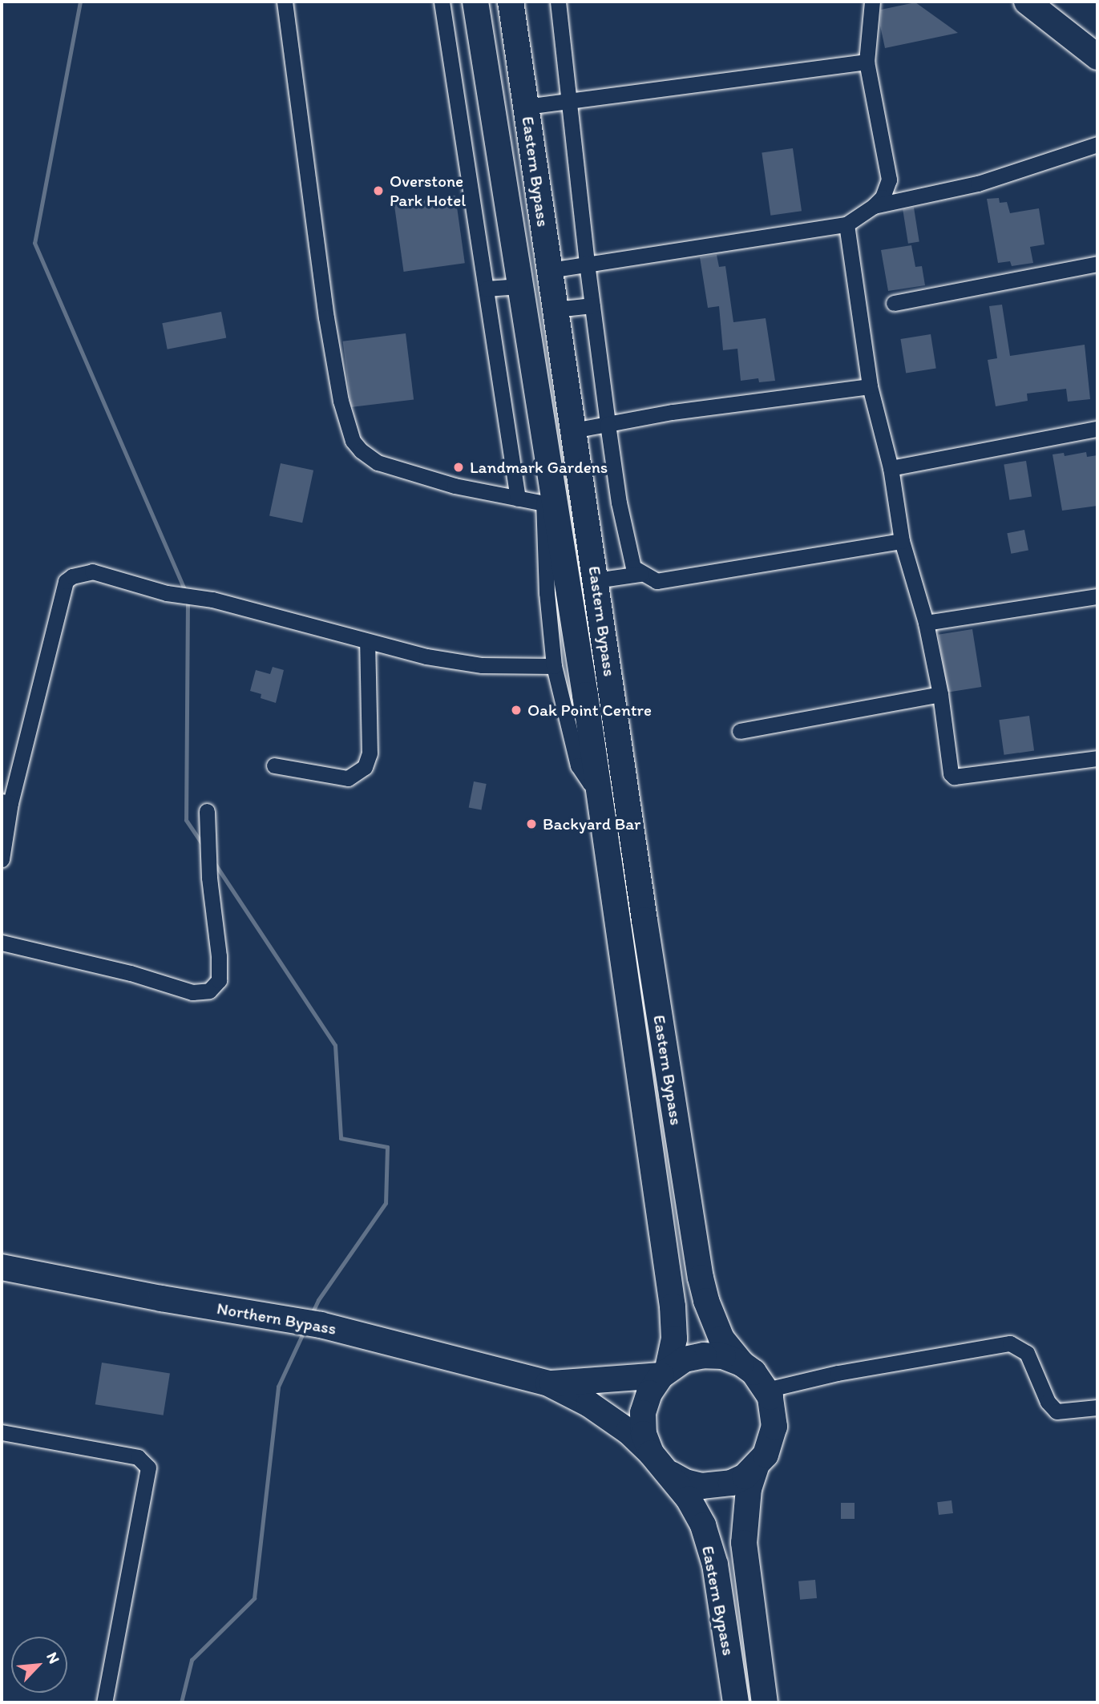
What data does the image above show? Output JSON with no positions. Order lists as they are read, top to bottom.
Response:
{
  "streets": {
    "main road": ["Eastern Bypass", "Northern Bypass"]
  },
  "places": [
    "Overstone Park Hotel",
    "Landmark Gardens",
    "Oak Point Centre",
    "Backyard Bar"
  ],
  "north": "top right"
}
